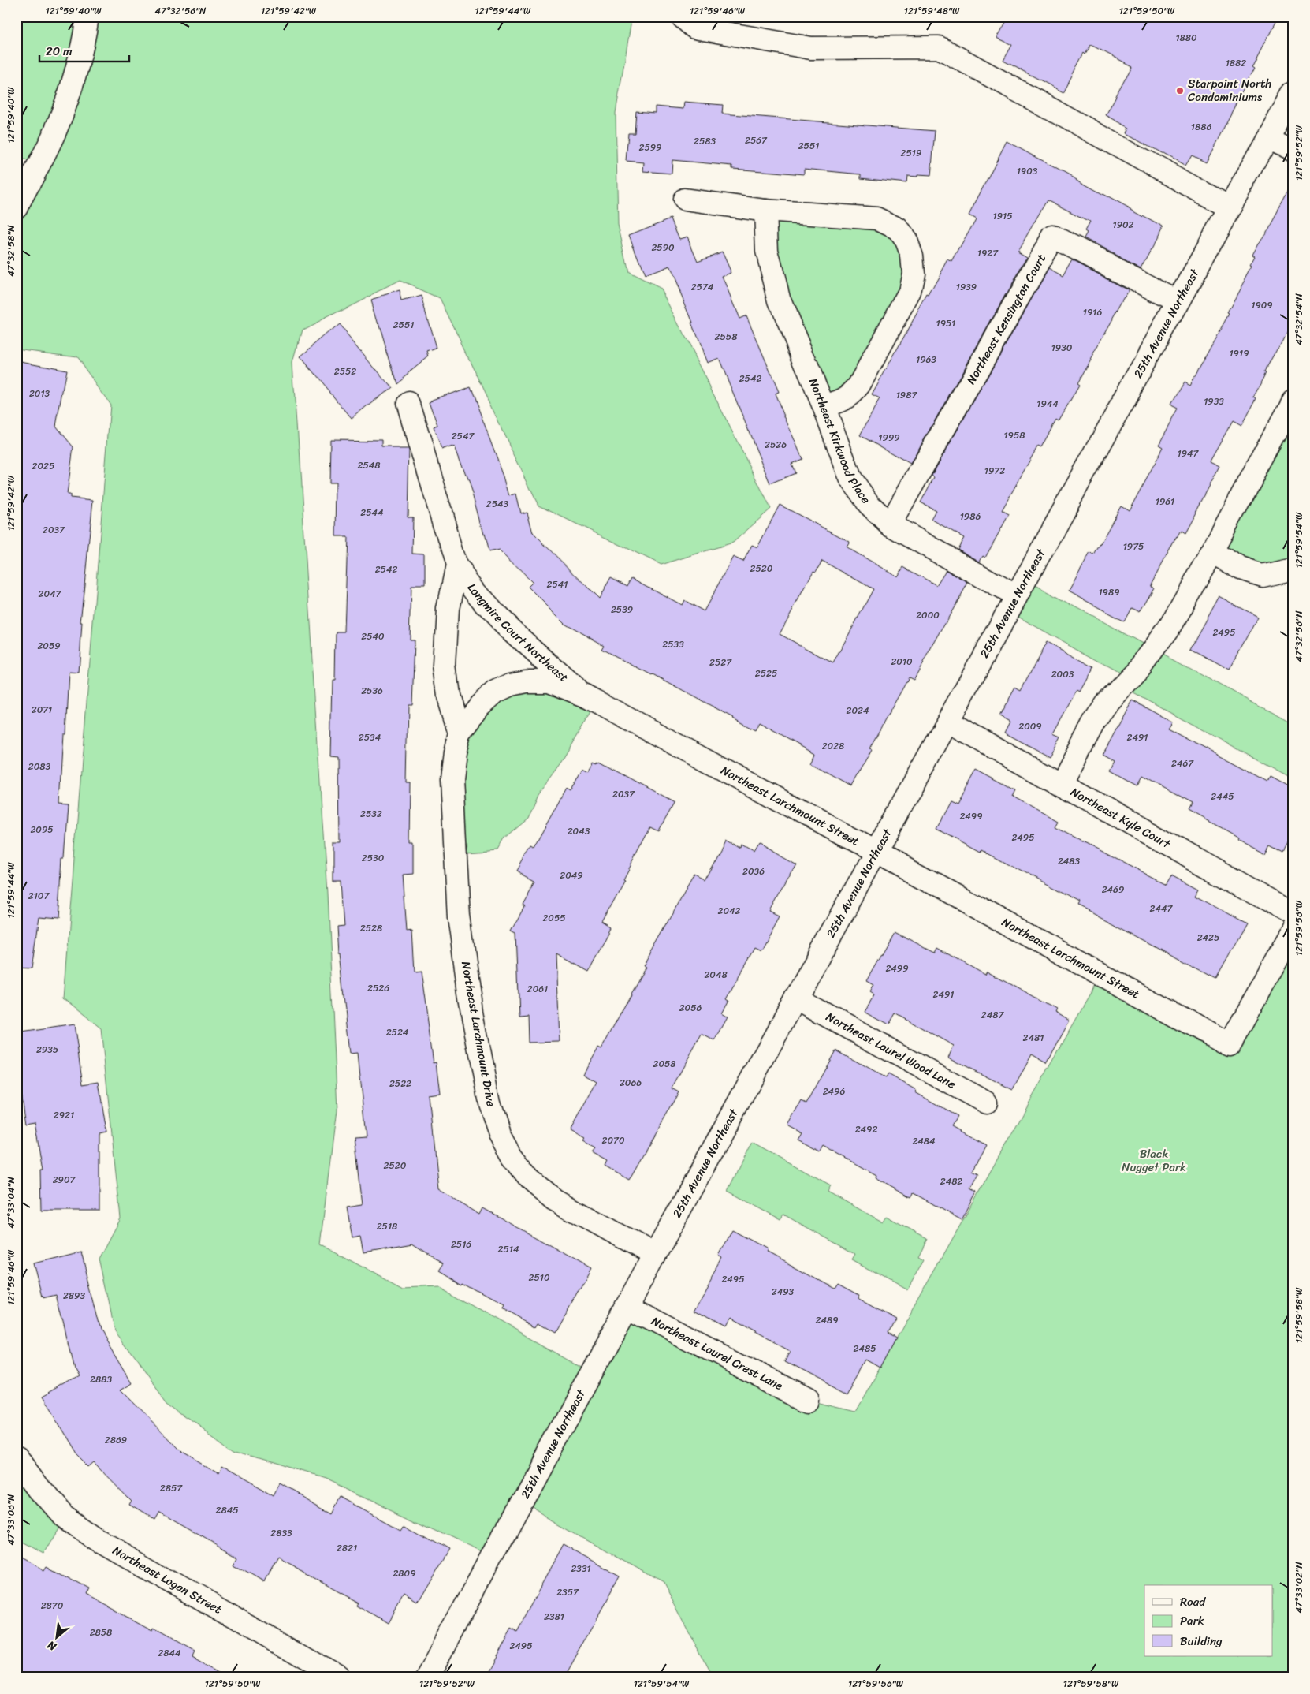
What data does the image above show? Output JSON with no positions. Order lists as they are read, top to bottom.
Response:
{
  "streets": {
    "street": [
      "Northeast Kensington Court",
      "25th Avenue Northeast",
      "Northeast Kirkwood Place",
      "Longmire Court Northeast",
      "Northeast Larchmount Street",
      "Northeast Kyle Court",
      "Northeast Larchmount Drive",
      "Northeast Laurel Wood Lane",
      "Northeast Laurel Crest Lane",
      "Northeast Logan Street"
    ]
  },
  "crossings": [
    ["Northeast Kensington Court", "25th Avenue Northeast"],
    ["Northeast Kensington Court", "Northeast Kirkwood Place"],
    ["25th Avenue Northeast", "Northeast Kirkwood Place"],
    ["25th Avenue Northeast", "Northeast Larchmount Street"],
    ["25th Avenue Northeast", "Northeast Kyle Court"],
    ["25th Avenue Northeast", "Northeast Larchmount Drive"],
    ["25th Avenue Northeast", "Northeast Laurel Wood Lane"],
    ["25th Avenue Northeast", "Northeast Laurel Crest Lane"],
    ["Longmire Court Northeast", "Northeast Larchmount Street"],
    ["Longmire Court Northeast", "Northeast Larchmount Drive"],
    ["Northeast Larchmount Street", "Northeast Larchmount Drive"]
  ],
  "parks": ["Black Nugget Park"],
  "places": ["Starpoint North Condominiums"],
  "house_numbers": [
    "1880",
    "1882",
    "1886",
    "2567",
    "2583",
    "2551",
    "2599",
    "2519",
    "1903",
    "1915",
    "1902",
    "2590",
    "1927",
    "2574",
    "1939",
    "1909",
    "1916",
    "1951",
    "2551",
    "2558",
    "1930",
    "1919",
    "1963",
    "2552",
    "2542",
    "2013",
    "1987",
    "1933",
    "1944",
    "1958",
    "2547",
    "1999",
    "2526",
    "1947",
    "2548",
    "2025",
    "1972",
    "1961",
    "2543",
    "2544",
    "1986",
    "2037",
    "1975",
    "2520",
    "2542",
    "2541",
    "1989",
    "2047",
    "2539",
    "2000",
    "2495",
    "2540",
    "2533",
    "2059",
    "2010",
    "2527",
    "2525",
    "2003",
    "2536",
    "2071",
    "2024",
    "2009",
    "2534",
    "2491",
    "2028",
    "2467",
    "2083",
    "2037",
    "2445",
    "2532",
    "2499",
    "2095",
    "2043",
    "2495",
    "2530",
    "2483",
    "2036",
    "2049",
    "2469",
    "2107",
    "2447",
    "2042",
    "2055",
    "2528",
    "2425",
    "2499",
    "2048",
    "2526",
    "2061",
    "2491",
    "2056",
    "2487",
    "2524",
    "2481",
    "2935",
    "2058",
    "2066",
    "2522",
    "2496",
    "2921",
    "2492",
    "2070",
    "2484",
    "2520",
    "2907",
    "2482",
    "2518",
    "2516",
    "2514",
    "2510",
    "2495",
    "2493",
    "2893",
    "2489",
    "2485",
    "2883",
    "2869",
    "2857",
    "2845",
    "2833",
    "2821",
    "2331",
    "2809",
    "2357",
    "2870",
    "2381",
    "2858",
    "2495",
    "2844"
  ],
  "legend": ["Road", "Park", "Building"],
  "scale_bar": "20 m",
  "north": "bottom left",
  "coordinates": [
    "121°59'40\"W",
    "47°32'56\"N",
    "121°59'42\"W",
    "121°59'44\"W",
    "121°59'46\"W",
    "121°59'48\"W",
    "121°59'50\"W",
    "121°59'52\"W",
    "47°32'58\"N",
    "47°32'54\"N",
    "121°59'54\"W",
    "121°59'56\"W",
    "47°33'04\"N",
    "121°59'58\"W",
    "47°33'06\"N",
    "47°33'02\"N"
  ]
}
